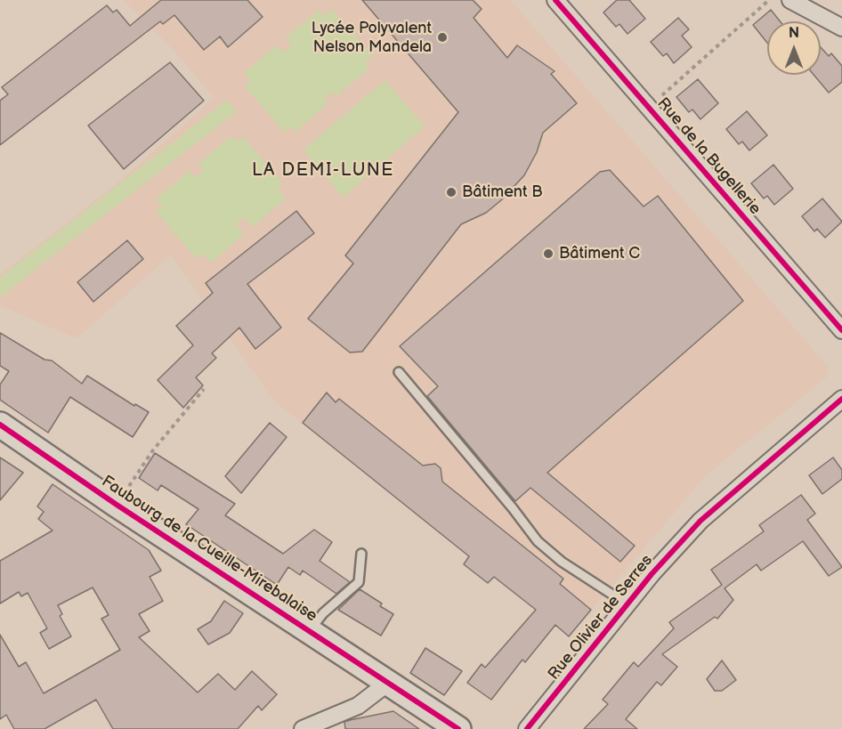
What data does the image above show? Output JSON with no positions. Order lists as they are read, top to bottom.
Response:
{
  "streets": {
    "street": ["Rue de la Bugellerie", "Faubourg de la Cueille-Mirebalaise", "Rue Olivier de Serres"]
  },
  "districts": ["LA DEMI-LUNE"],
  "places": ["Lycée Polyvalent Nelson Mandela", "Bâtiment B", "Bâtiment C"],
  "north": "top"
}
